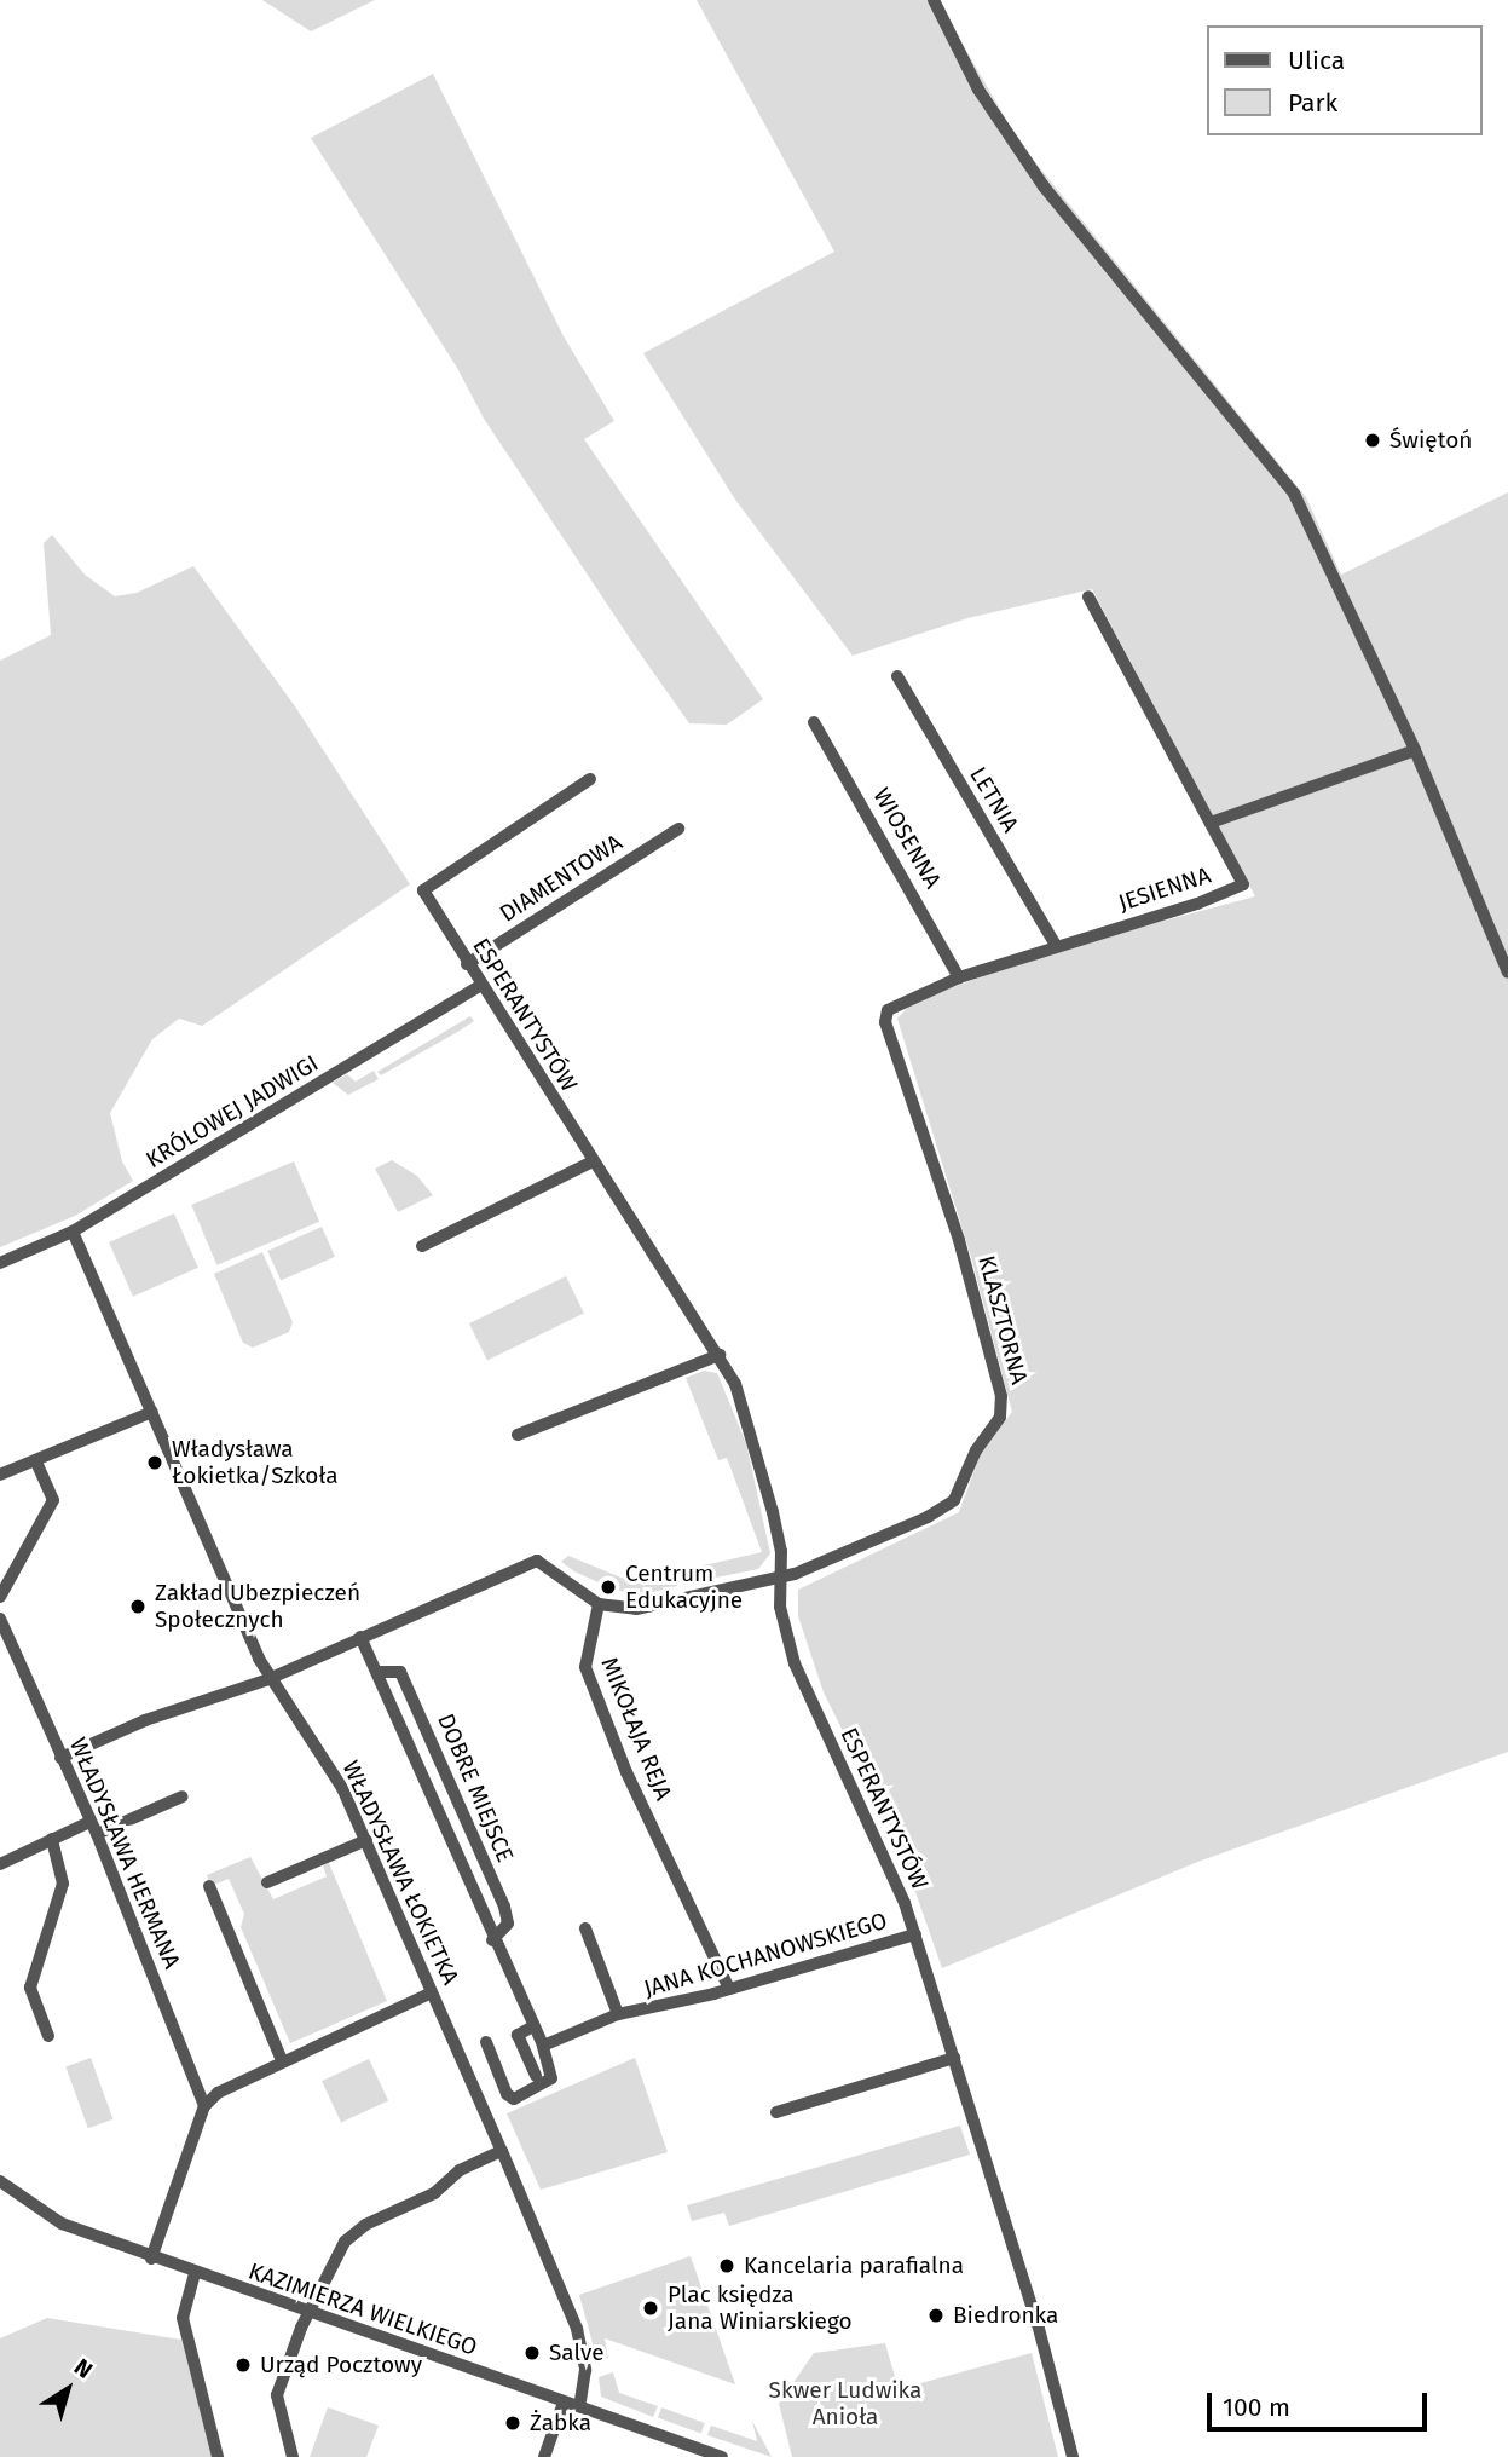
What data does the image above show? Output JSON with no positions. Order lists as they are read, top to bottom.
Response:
{
  "streets": {
    "street": [
      "LETNIA",
      "WIOSENNA",
      "DIAMENTOWA",
      "JESIENNA",
      "ESPERANTYSTÓW",
      "KRÓLOWEJ JADWIGI",
      "KLASZTORNA",
      "MIKOŁAJA REJA",
      "DOBRE MIEJSCE",
      "WŁADYSŁAWA HERMANA",
      "WŁADYSŁAWA ŁOKIETKA",
      "JANA KOCHANOWSKIEGO",
      "KAZIMIERZA WIELKIEGO"
    ]
  },
  "crossings": [
    ["LETNIA", "JESIENNA"],
    ["WIOSENNA", "JESIENNA"],
    ["DIAMENTOWA", "ESPERANTYSTÓW"],
    ["JESIENNA", "KLASZTORNA"],
    ["ESPERANTYSTÓW", "KRÓLOWEJ JADWIGI"],
    ["ESPERANTYSTÓW", "KLASZTORNA"],
    ["ESPERANTYSTÓW", "JANA KOCHANOWSKIEGO"],
    ["KRÓLOWEJ JADWIGI", "WŁADYSŁAWA ŁOKIETKA"],
    ["MIKOŁAJA REJA", "JANA KOCHANOWSKIEGO"],
    ["WŁADYSŁAWA ŁOKIETKA", "KAZIMIERZA WIELKIEGO"]
  ],
  "parks": ["Skwer Ludwika Anioła"],
  "places": [
    "Świętoń",
    "Władysława Łokietka/Szkoła",
    "Centrum Edukacyjne",
    "Zakład Ubezpieczeń Społecznych",
    "Kancelaria parafialna",
    "Plac księdza Jana Winiarskiego",
    "Biedronka",
    "Salve",
    "Urząd Pocztowy",
    "Żabka"
  ],
  "legend": ["Ulica", "Park"],
  "scale_bar": "100 m",
  "north": "top right"
}
